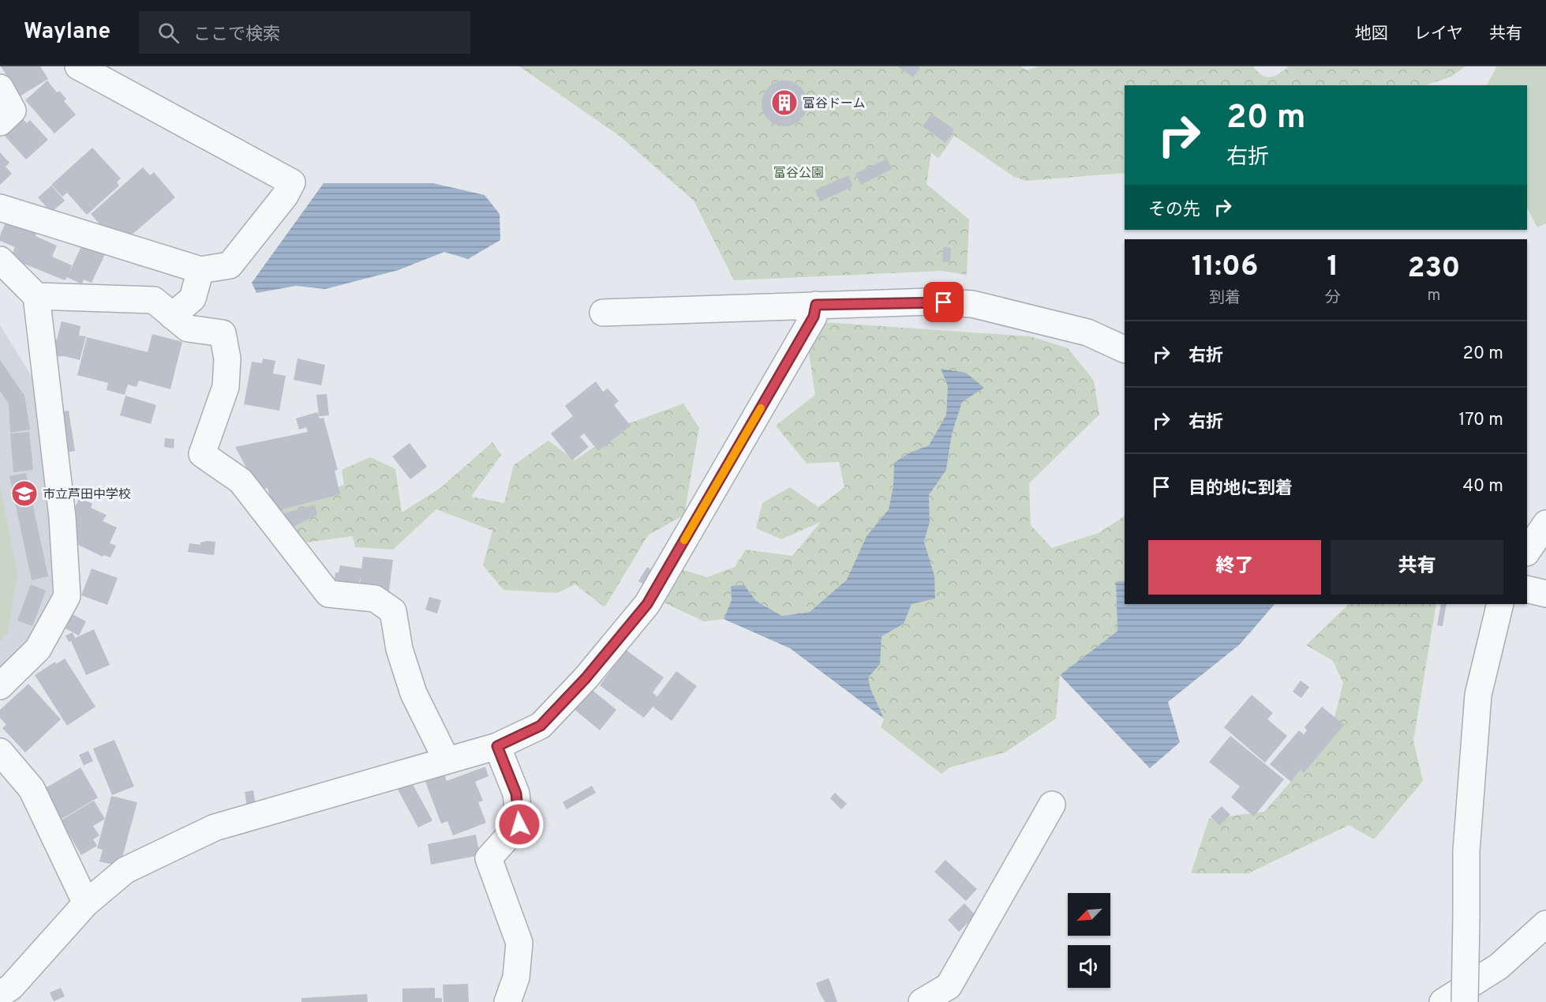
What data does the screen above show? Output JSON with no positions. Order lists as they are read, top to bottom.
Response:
{
  "parks": ["富谷公園"],
  "places": {
    "building": ["富谷ドーム"],
    "school or university": ["市立芦田中学校"]
  },
  "north": "bottom left",
  "page": {
    "header": "Waylane",
    "search": "ここで検索",
    "nav": ["地図", "レイヤ", "共有"],
    "turn": ["20 m", "右折"],
    "then": "その先",
    "eta": [
      "11:06",
      "到着",
      "1",
      "分",
      "230",
      "m"
    ],
    "list": [
      {
        "name": "右折",
        "value": "20 m"
      },
      {
        "name": "右折",
        "value": "170 m"
      },
      {
        "name": "目的地に到着",
        "value": "40 m"
      }
    ],
    "buttons": ["終了", "共有"]
  }
}
